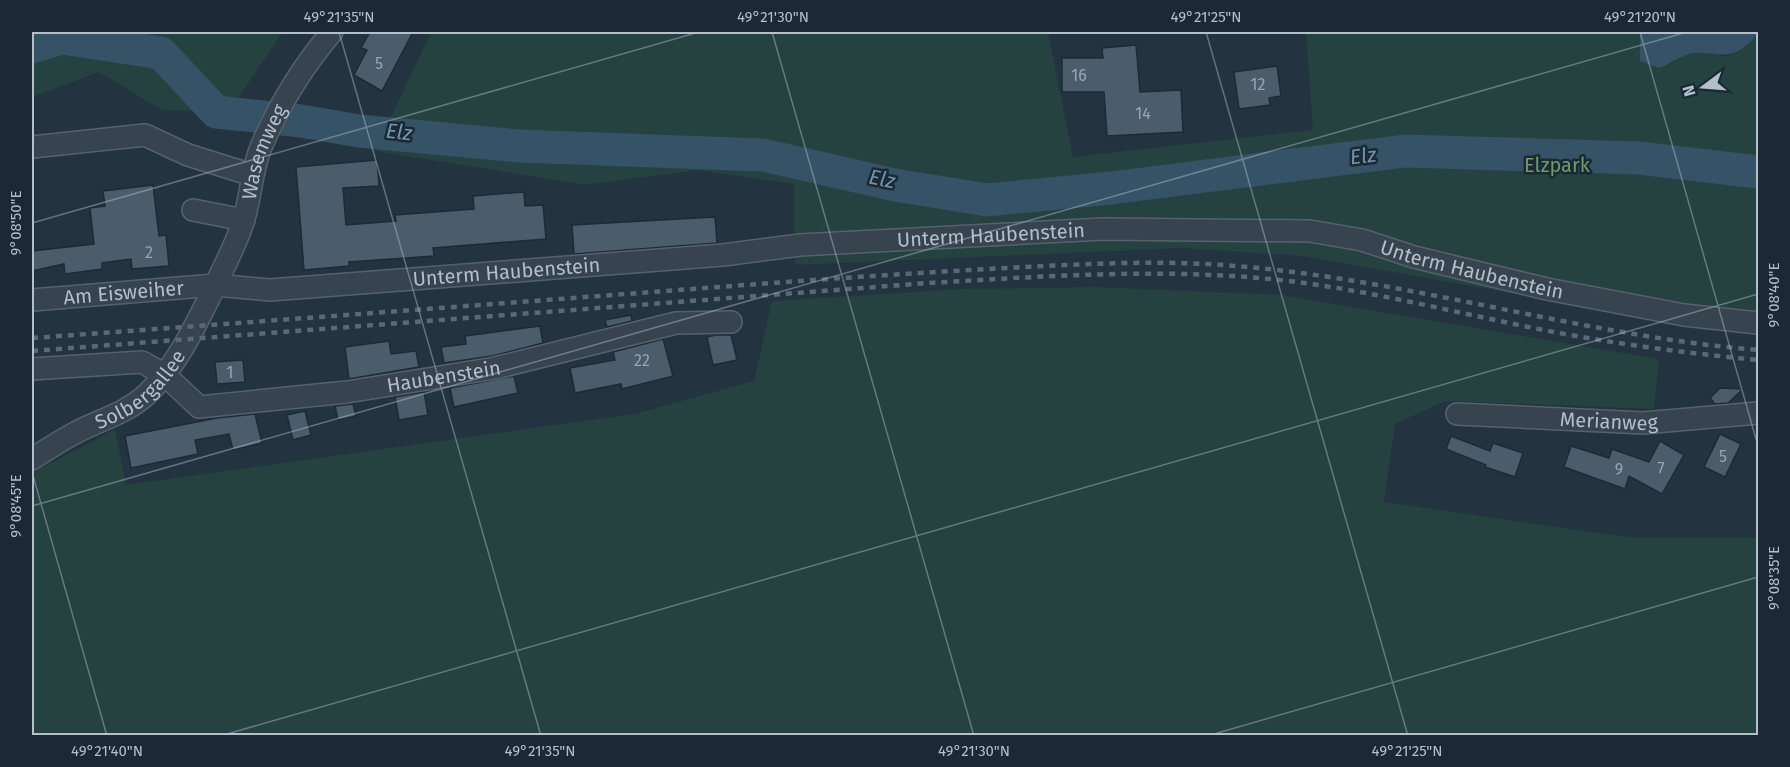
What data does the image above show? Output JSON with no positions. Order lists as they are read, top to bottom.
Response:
{
  "streets": {
    "street": [
      "Wasemweg",
      "Unterm Haubenstein",
      "Am Eisweiher",
      "Haubenstein",
      "Solbergallee",
      "Merianweg"
    ]
  },
  "crossings": [
    ["Wasemweg", "Unterm Haubenstein"],
    ["Wasemweg", "Am Eisweiher"],
    ["Wasemweg", "Solbergallee"],
    ["Unterm Haubenstein", "Am Eisweiher"],
    ["Unterm Haubenstein", "Solbergallee"],
    ["Am Eisweiher", "Solbergallee"],
    ["Haubenstein", "Solbergallee"]
  ],
  "water": ["Elz"],
  "parks": ["Elzpark"],
  "house_numbers": [
    "5",
    "16",
    "12",
    "14",
    "2",
    "22",
    "1",
    "5",
    "7",
    "9"
  ],
  "north": "left",
  "coordinates": [
    "49°21'35\"N",
    "49°21'30\"N",
    "49°21'25\"N",
    "49°21'20\"N",
    "9°08'50\"E",
    "9°08'40\"E",
    "9°08'45\"E",
    "9°08'35\"E",
    "49°21'40\"N"
  ]
}
